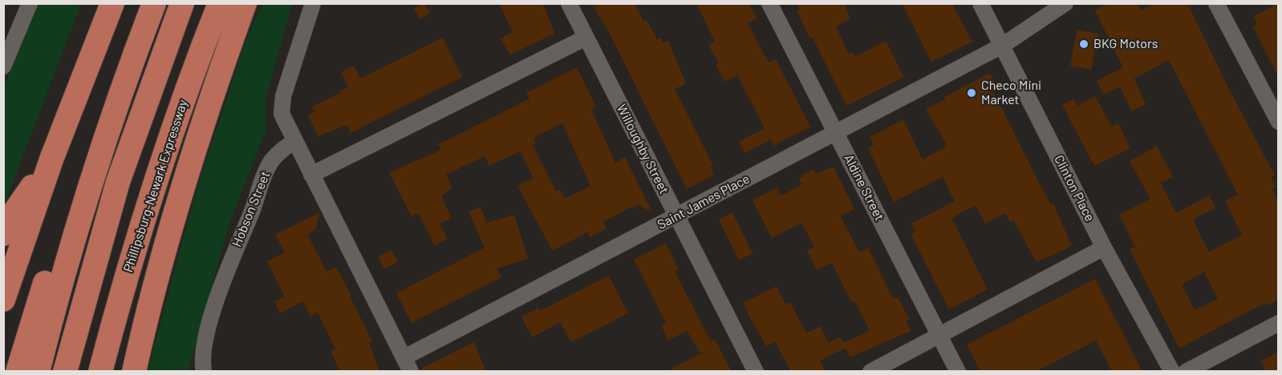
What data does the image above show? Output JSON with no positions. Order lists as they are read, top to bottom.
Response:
{
  "streets": {
    "highway": ["Phillipsburg-Newark Expressway"],
    "street": [
      "Willoughby Street",
      "Aldine Street",
      "Clinton Place",
      "Saint James Place",
      "Hobson Street"
    ]
  },
  "crossings": [
    ["Willoughby Street", "Saint James Place"],
    ["Aldine Street", "Saint James Place"],
    ["Clinton Place", "Saint James Place"]
  ],
  "places": ["BKG Motors", "Checo Mini Market"]
}
